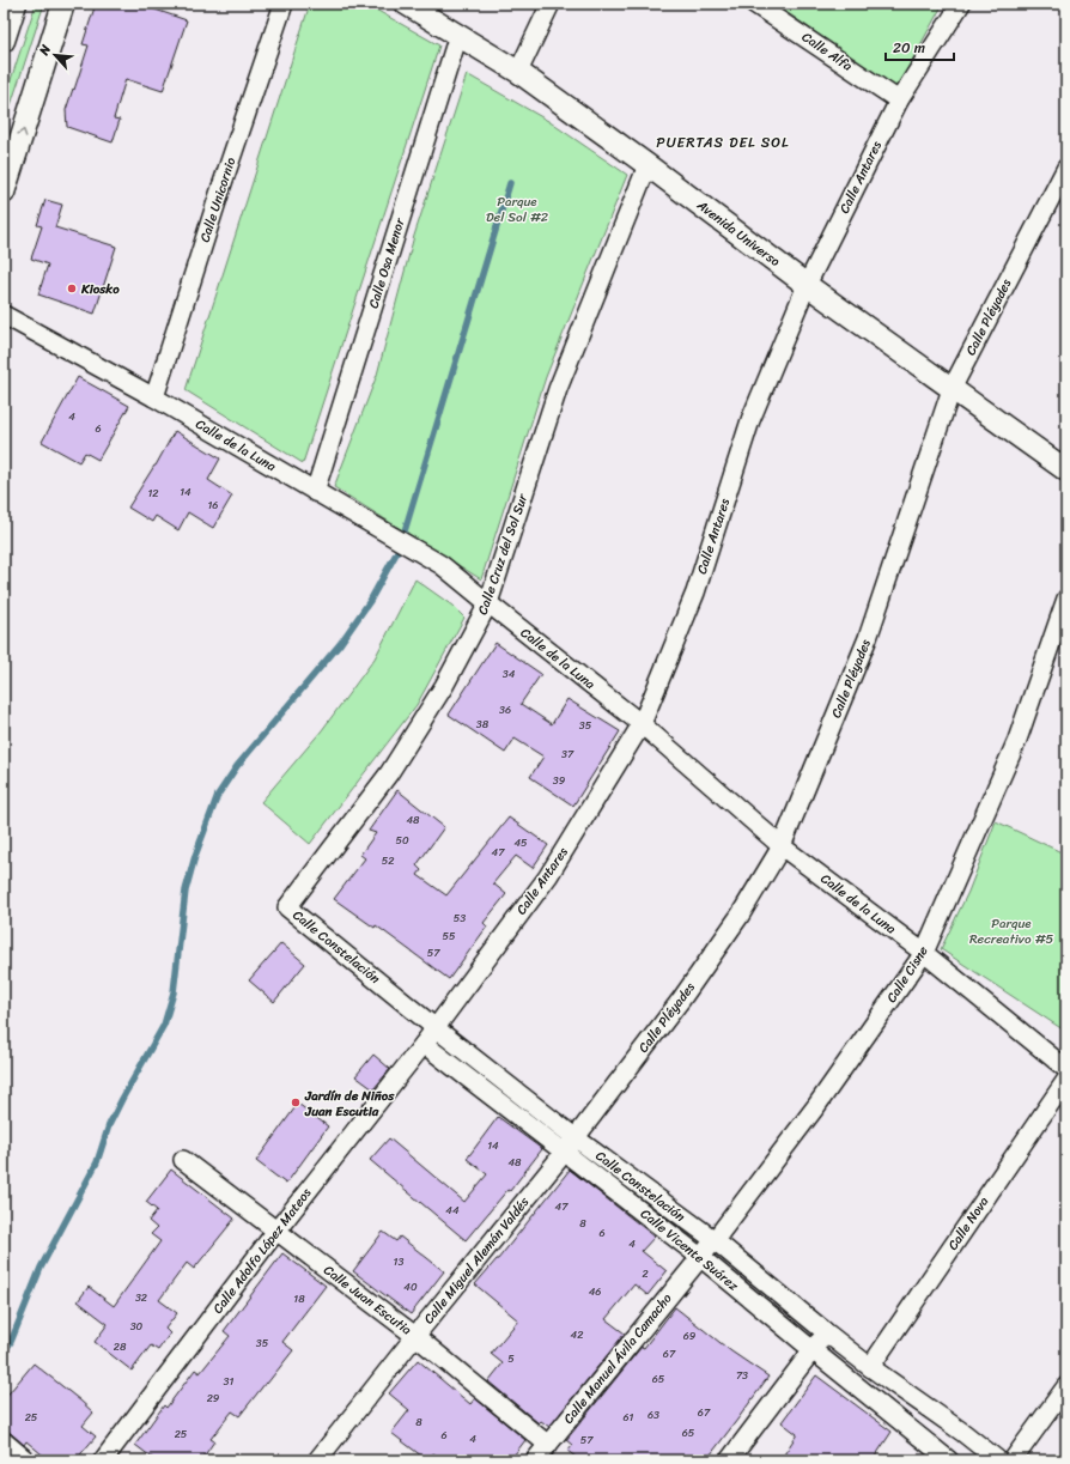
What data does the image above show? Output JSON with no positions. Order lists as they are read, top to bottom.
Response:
{
  "streets": {
    "street": [
      "Calle Alfa",
      "Calle Antares",
      "Calle Unicornio",
      "Avenida Universo",
      "Calle Osa Menor",
      "Calle Pléyades",
      "Calle de la Luna",
      "Calle Cruz del Sol Sur",
      "Calle Constelación",
      "Calle Cisne",
      "Calle Nova",
      "Calle Vicente Suárez",
      "Calle Adolfo López Mateos",
      "Calle Miguel Alemán Valdés",
      "Calle Juan Escutia",
      "Calle Manuel Ávila Camacho"
    ]
  },
  "crossings": [
    ["Calle Alfa", "Calle Antares"],
    ["Calle Antares", "Avenida Universo"],
    ["Calle Antares", "Calle de la Luna"],
    ["Calle Antares", "Calle Constelación"],
    ["Calle Antares", "Calle Vicente Suárez"],
    ["Calle Antares", "Calle Adolfo López Mateos"],
    ["Calle Unicornio", "Calle de la Luna"],
    ["Avenida Universo", "Calle Osa Menor"],
    ["Avenida Universo", "Calle Pléyades"],
    ["Avenida Universo", "Calle Cruz del Sol Sur"],
    ["Calle Osa Menor", "Calle de la Luna"],
    ["Calle Pléyades", "Calle de la Luna"],
    ["Calle Pléyades", "Calle Constelación"],
    ["Calle Pléyades", "Calle Vicente Suárez"],
    ["Calle Pléyades", "Calle Miguel Alemán Valdés"],
    ["Calle de la Luna", "Calle Cruz del Sol Sur"],
    ["Calle de la Luna", "Calle Cisne"],
    ["Calle Cruz del Sol Sur", "Calle Constelación"],
    ["Calle Constelación", "Calle Cisne"],
    ["Calle Constelación", "Calle Nova"],
    ["Calle Constelación", "Calle Vicente Suárez"],
    ["Calle Constelación", "Calle Miguel Alemán Valdés"],
    ["Calle Cisne", "Calle Vicente Suárez"],
    ["Calle Cisne", "Calle Manuel Ávila Camacho"],
    ["Calle Vicente Suárez", "Calle Adolfo López Mateos"],
    ["Calle Vicente Suárez", "Calle Miguel Alemán Valdés"],
    ["Calle Vicente Suárez", "Calle Manuel Ávila Camacho"],
    ["Calle Adolfo López Mateos", "Calle Juan Escutia"],
    ["Calle Miguel Alemán Valdés", "Calle Juan Escutia"],
    ["Calle Juan Escutia", "Calle Manuel Ávila Camacho"]
  ],
  "districts": ["PUERTAS DEL SOL"],
  "parks": ["Parque Del Sol #2", "Parque Recreativo #5"],
  "places": ["Kiosko", "Jardín de Niños Juan Escutia"],
  "house_numbers": [
    "4",
    "6",
    "14",
    "12",
    "16",
    "34",
    "36",
    "38",
    "35",
    "37",
    "39",
    "48",
    "50",
    "45",
    "47",
    "52",
    "53",
    "55",
    "57",
    "14",
    "48",
    "47",
    "44",
    "8",
    "6",
    "4",
    "13",
    "2",
    "40",
    "46",
    "32",
    "18",
    "30",
    "42",
    "69",
    "35",
    "28",
    "67",
    "5",
    "73",
    "65",
    "31",
    "29",
    "67",
    "63",
    "25",
    "61",
    "8",
    "65",
    "25",
    "6",
    "4",
    "57"
  ],
  "scale_bar": "20 m",
  "north": "top left"
}
